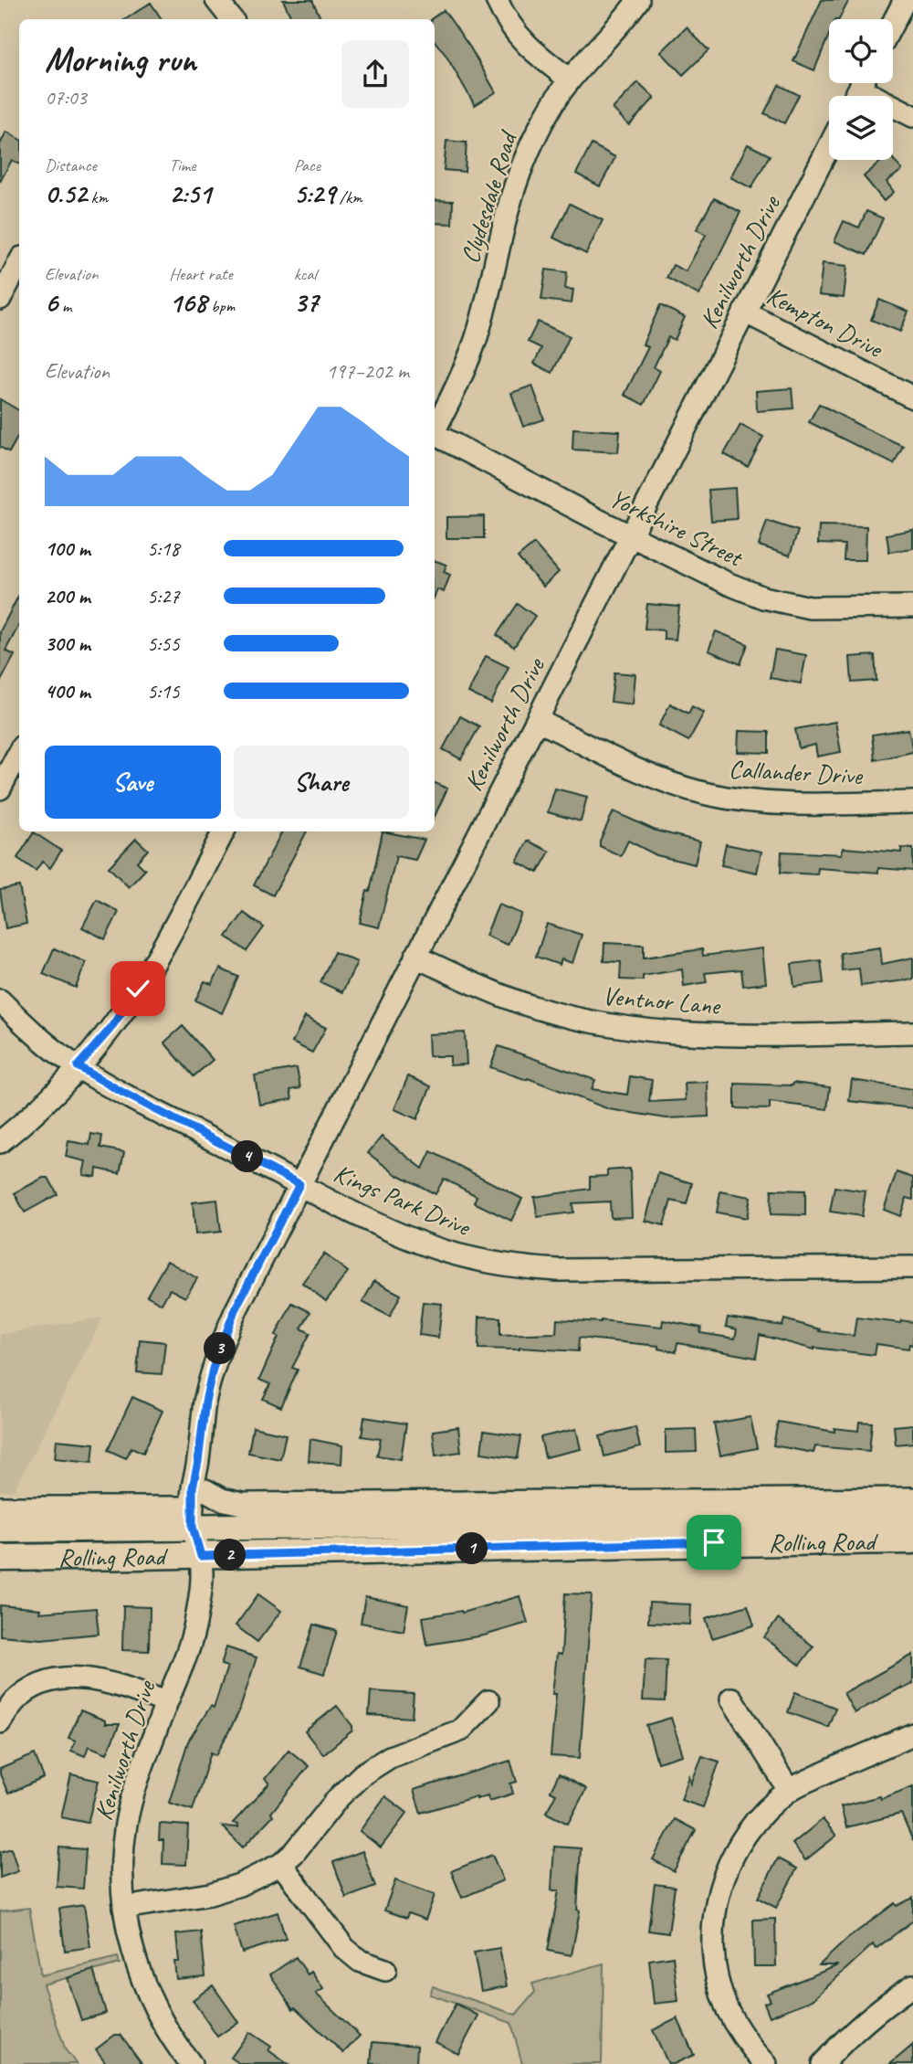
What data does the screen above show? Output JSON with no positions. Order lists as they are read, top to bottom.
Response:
{
  "streets": {
    "main road": ["Rolling Road"],
    "street": [
      "Clydesdale Road",
      "Kenilworth Drive",
      "Kempton Drive",
      "Yorkshire Street",
      "Callander Drive",
      "Ventnor Lane",
      "Kings Park Drive"
    ]
  },
  "crossings": [
    ["Kenilworth Drive", "Kempton Drive"],
    ["Kenilworth Drive", "Yorkshire Street"],
    ["Kenilworth Drive", "Callander Drive"],
    ["Kenilworth Drive", "Ventnor Lane"],
    ["Kenilworth Drive", "Kings Park Drive"],
    ["Kenilworth Drive", "Rolling Road"]
  ],
  "page": {
    "heading": ["Morning run", "07:03"],
    "stats": [
      ["Distance", "0.52 km"],
      ["Time", "2:51"],
      ["Pace", "5:29 /km"],
      ["Elevation", "6 m"],
      ["Heart rate", "168 bpm"],
      ["kcal", "37"]
    ],
    "chart": ["Elevation", "197–202 m"],
    "list": [
      {
        "name": "100 m",
        "note": "5:18"
      },
      {
        "name": "200 m",
        "note": "5:27"
      },
      {
        "name": "300 m",
        "note": "5:55"
      },
      {
        "name": "400 m",
        "note": "5:15"
      }
    ],
    "buttons": ["Save", "Share"],
    "pins": [
      "4",
      "3",
      "1",
      "2"
    ]
  }
}
